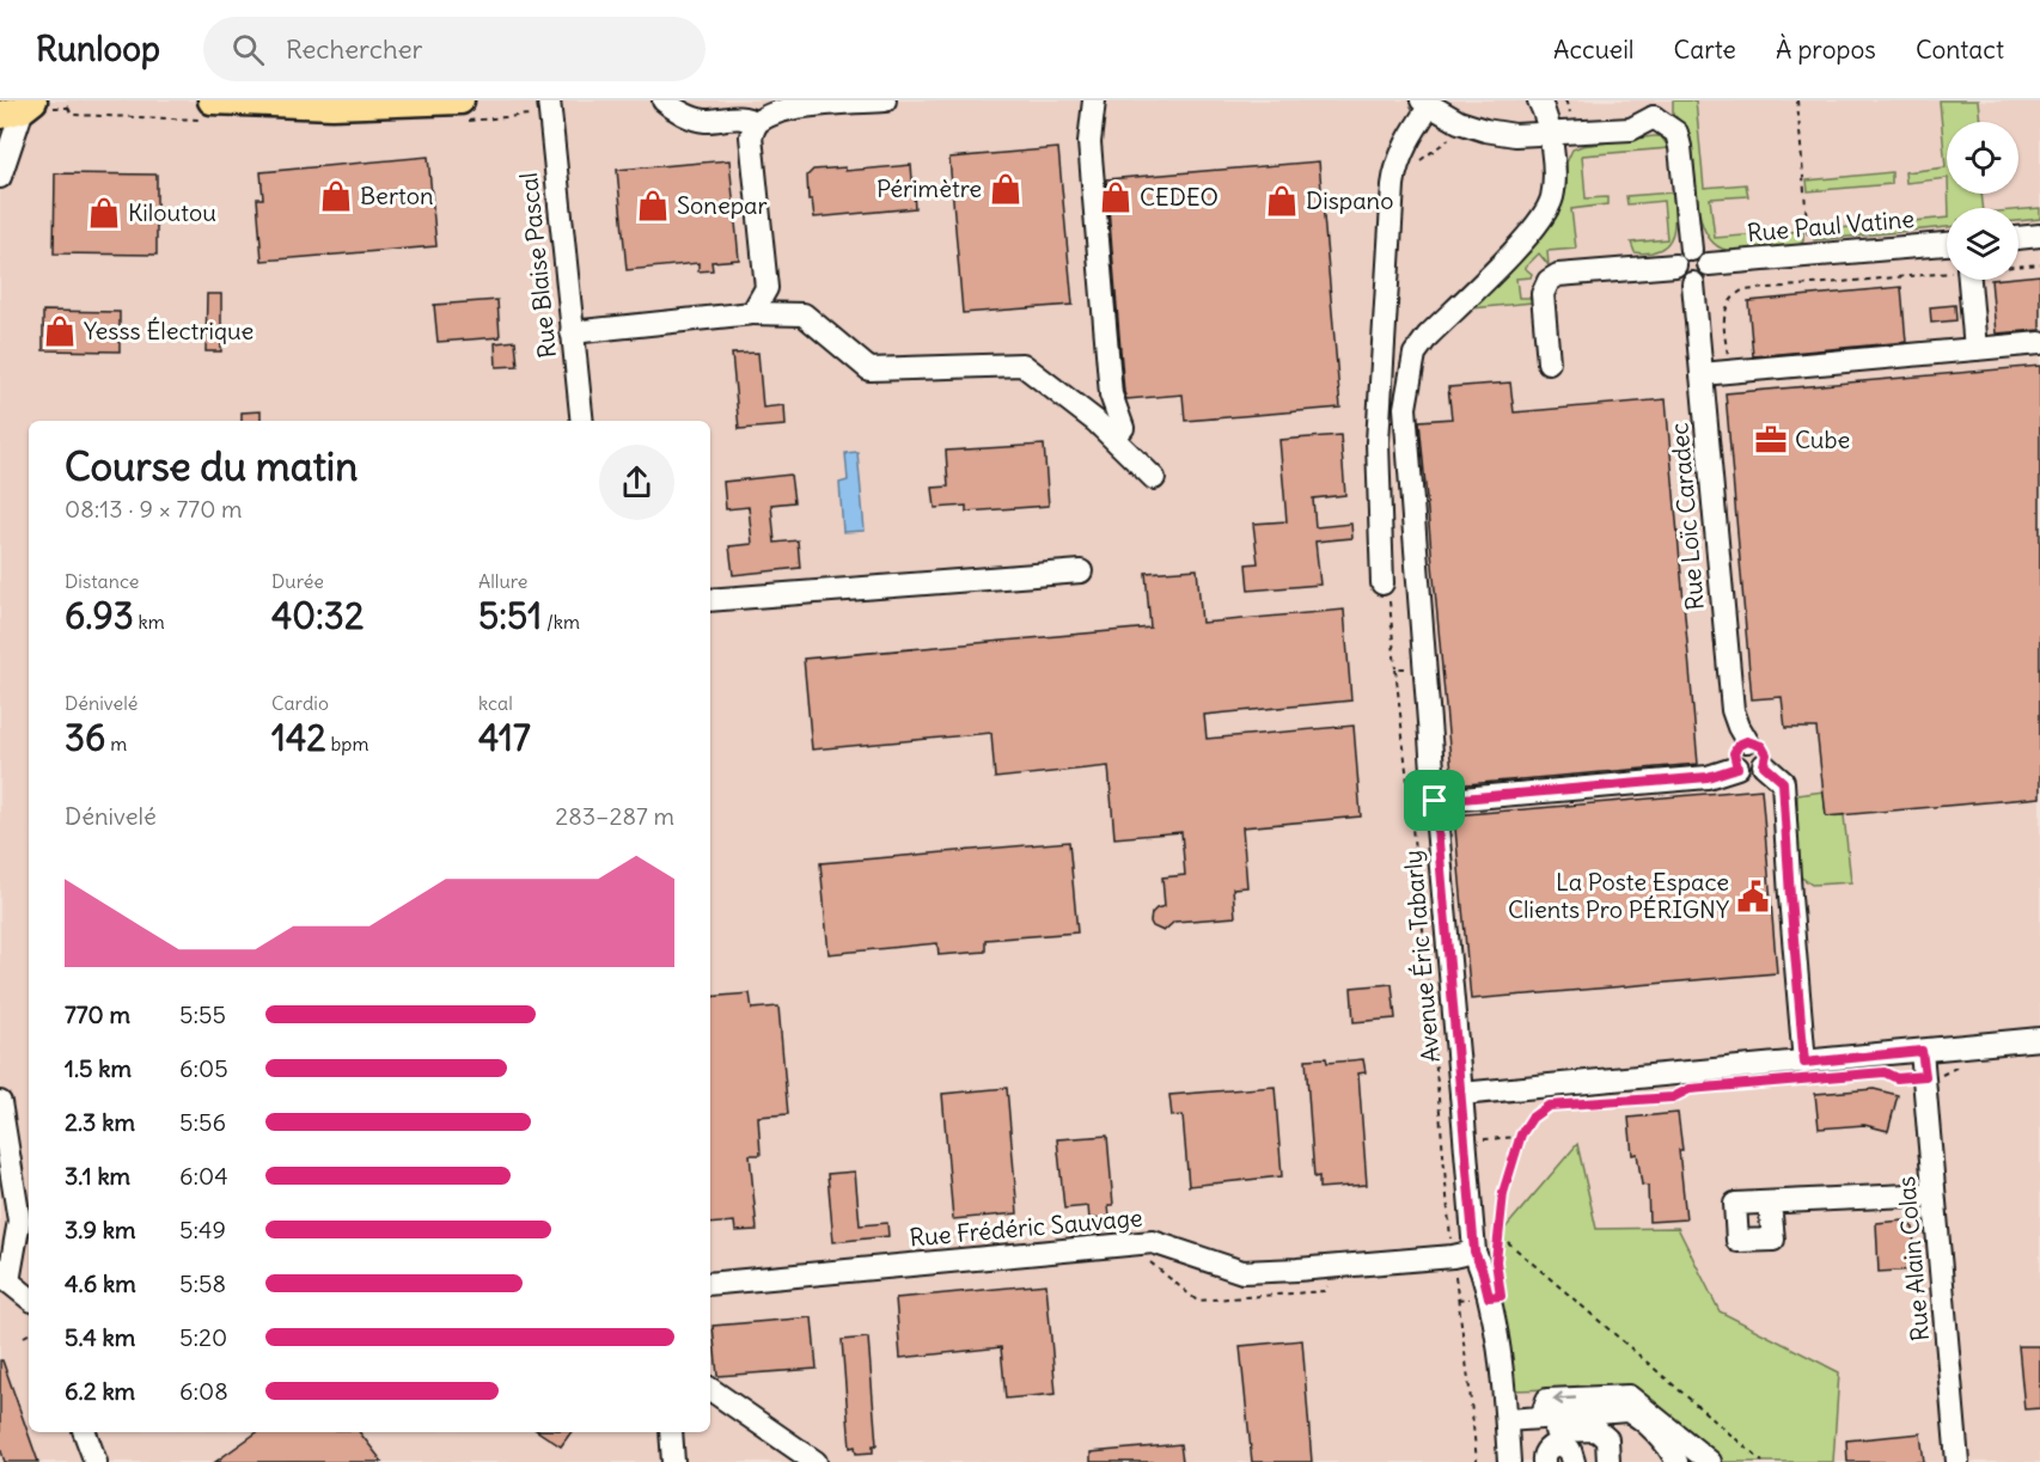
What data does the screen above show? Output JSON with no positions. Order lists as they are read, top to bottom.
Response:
{
  "streets": {
    "street": [
      "Rue Paul Vatine",
      "Rue Blaise Pascal",
      "Rue Loïc Caradec",
      "Avenue Éric Tabarly",
      "Rue Frédéric Sauvage",
      "Rue Alain Colas"
    ]
  },
  "crossings": [
    ["Rue Paul Vatine", "Rue Loïc Caradec"],
    ["Avenue Éric Tabarly", "Rue Frédéric Sauvage"]
  ],
  "places": {
    "shop": [
      "Périmètre",
      "Berton",
      "CEDEO",
      "Dispano",
      "Sonepar",
      "Kiloutou",
      "Yesss Électrique"
    ],
    "office": ["Cube"],
    "public building": ["La Poste Espace Clients Pro PÉRIGNY"]
  },
  "page": {
    "header": "Runloop",
    "search": "Rechercher",
    "nav": [
      "Accueil",
      "Carte",
      "À propos",
      "Contact"
    ],
    "heading": ["Course du matin", "08:13 · 9 × 770 m"],
    "stats": [
      ["Distance", "6.93 km"],
      ["Durée", "40:32"],
      ["Allure", "5:51 /km"],
      ["Dénivelé", "36 m"],
      ["Cardio", "142 bpm"],
      ["kcal", "417"]
    ],
    "chart": ["Dénivelé", "283–287 m"],
    "list": [
      {
        "name": "770 m",
        "note": "5:55"
      },
      {
        "name": "1.5 km",
        "note": "6:05"
      },
      {
        "name": "2.3 km",
        "note": "5:56"
      },
      {
        "name": "3.1 km",
        "note": "6:04"
      },
      {
        "name": "3.9 km",
        "note": "5:49"
      },
      {
        "name": "4.6 km",
        "note": "5:58"
      },
      {
        "name": "5.4 km",
        "note": "5:20"
      },
      {
        "name": "6.2 km",
        "note": "6:08"
      }
    ]
  }
}
